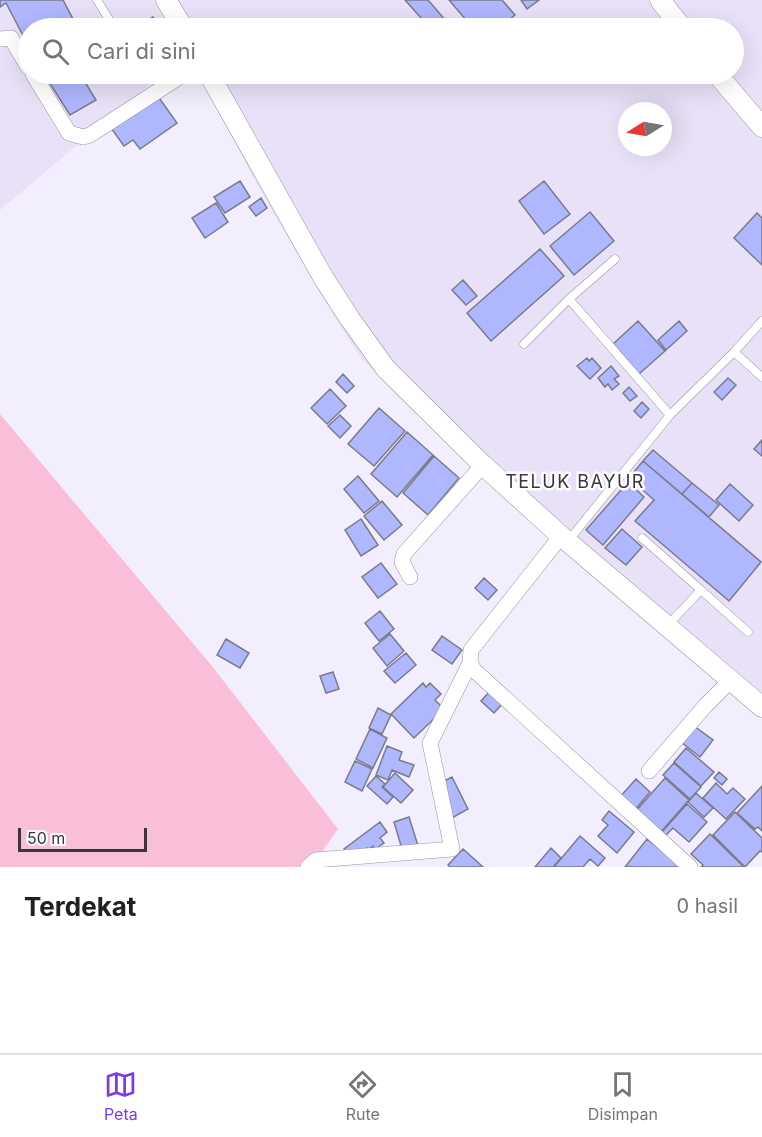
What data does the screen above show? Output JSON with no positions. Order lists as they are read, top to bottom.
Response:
{
  "districts": ["TELUK BAYUR"],
  "scale_bar": "50 m",
  "north": "left",
  "page": {
    "search": "Cari di sini",
    "scale": "50 m",
    "heading": ["Terdekat", "0 hasil"],
    "nav": ["Peta", "Rute", "Disimpan"]
  }
}
